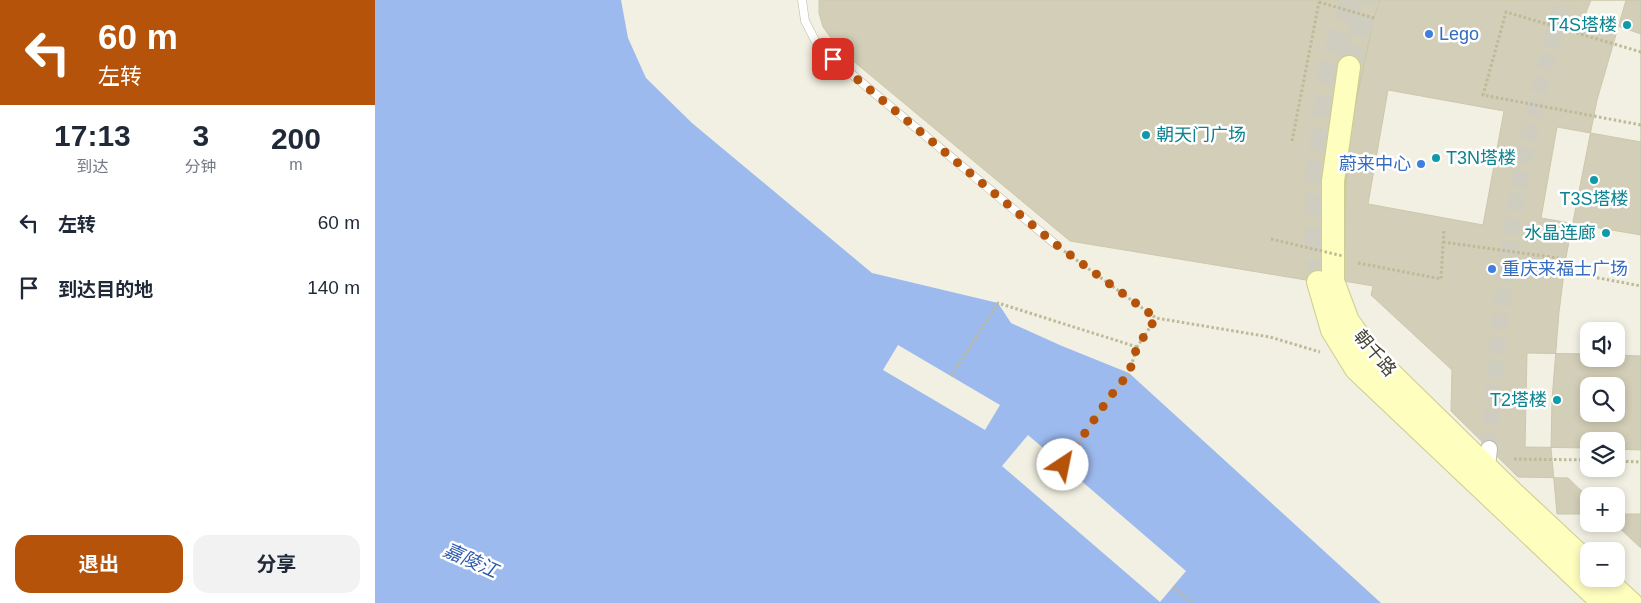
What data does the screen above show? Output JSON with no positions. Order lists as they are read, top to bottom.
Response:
{
  "streets": {
    "main road": ["朝千路"]
  },
  "water": ["嘉陵江"],
  "places": [
    "T4S塔楼",
    "Lego",
    "朝天门广场",
    "T3N塔楼",
    "蔚来中心",
    "T3S塔楼",
    "水晶连廊",
    "重庆来福士广场",
    "T2塔楼"
  ],
  "page": {
    "turn": ["60 m", "左转"],
    "eta": [
      "17:13",
      "到达",
      "3",
      "分钟",
      "200",
      "m"
    ],
    "list": [
      {
        "name": "左转",
        "value": "60 m"
      },
      {
        "name": "到达目的地",
        "value": "140 m"
      }
    ],
    "map_buttons": ["+", "−"],
    "buttons": ["退出", "分享"]
  }
}
